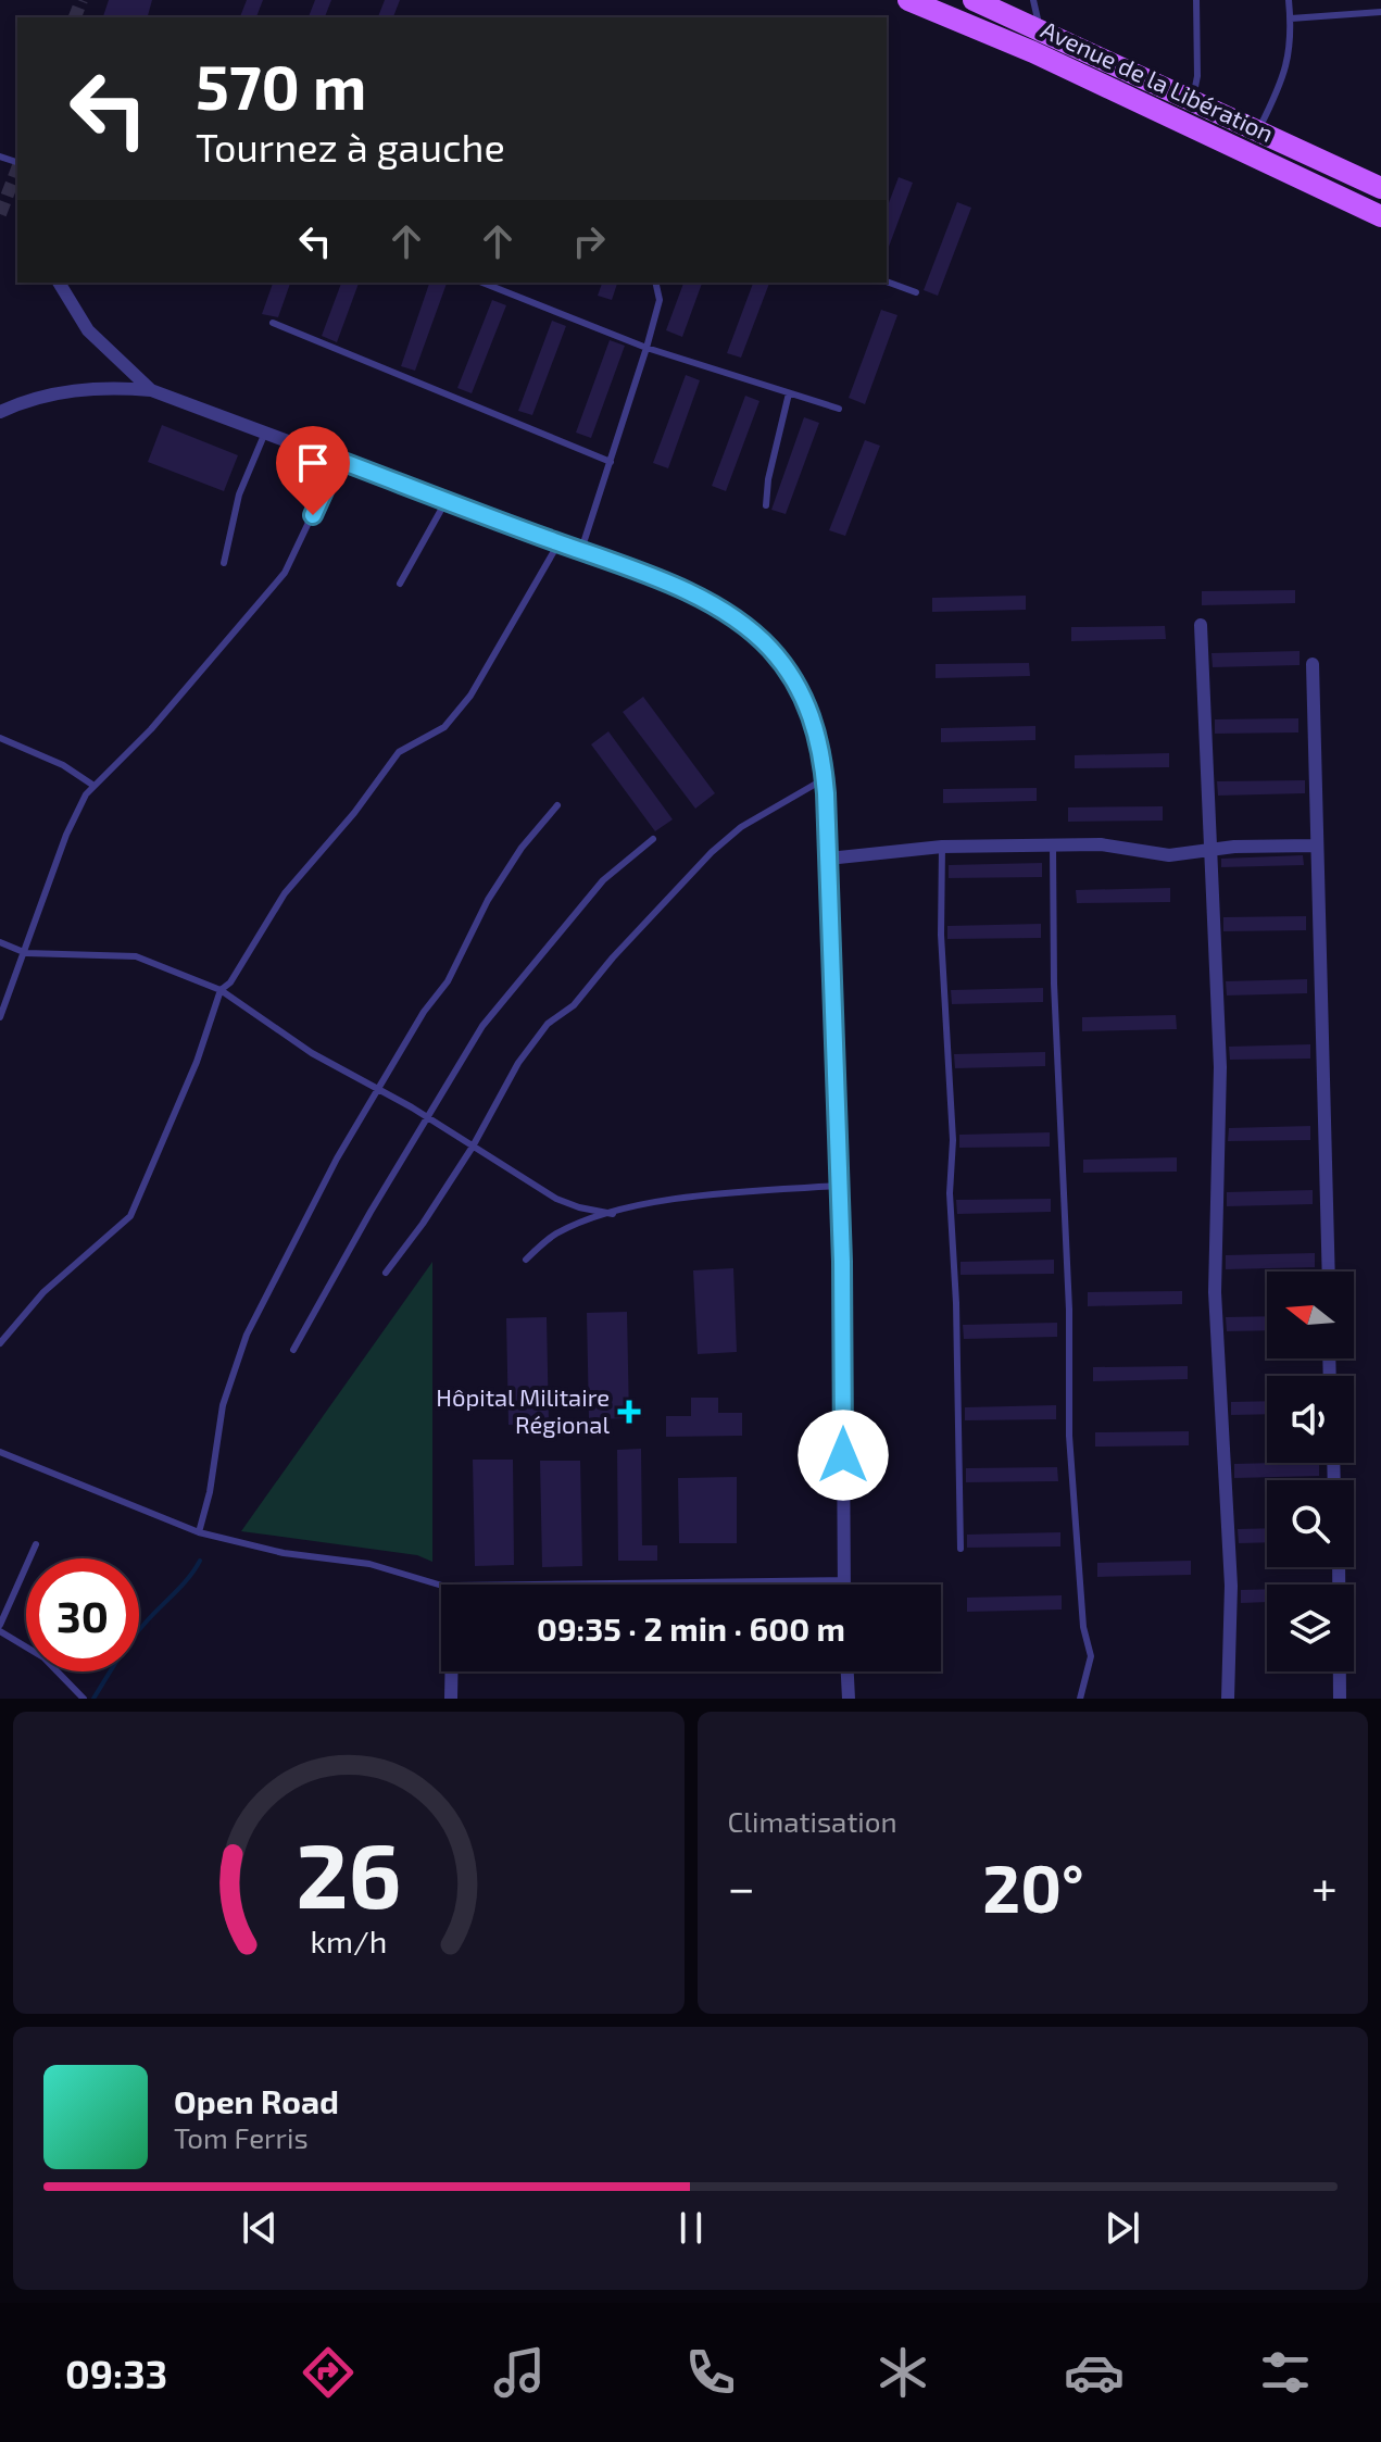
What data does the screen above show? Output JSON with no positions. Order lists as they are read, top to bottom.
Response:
{
  "streets": {
    "main road": ["Avenue de la Libération"]
  },
  "places": {
    "health": ["Hôpital Militaire Régional"]
  },
  "north": "left",
  "page": {
    "turn": ["570 m", "Tournez à gauche"],
    "limit": "30",
    "trip": "09:35 · 2 min · 600 m",
    "tile": "Climatisation",
    "heat": ["−", "20°", "+"],
    "song": ["Open Road", "Tom Ferris"],
    "tabs": "09:33",
    "gauge": ["26", "km/h"]
  }
}
